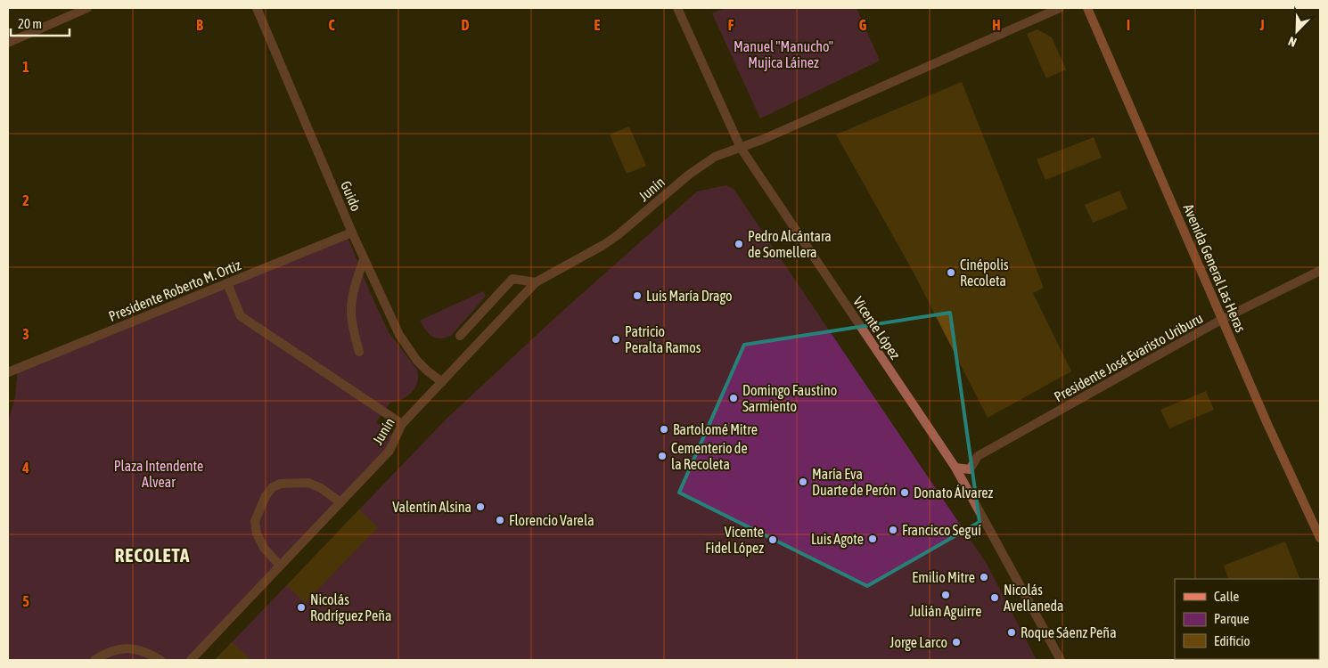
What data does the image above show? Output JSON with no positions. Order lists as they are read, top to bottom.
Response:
{
  "streets": {
    "main road": ["Avenida General Las Heras"],
    "street": [
      "Junín",
      "Guido",
      "Presidente Roberto M. Ortiz",
      "Vicente López",
      "Presidente José Evaristo Uriburu"
    ]
  },
  "crossings": [
    ["Junín", "Guido"],
    ["Junín", "Vicente López"],
    ["Guido", "Presidente Roberto M. Ortiz"],
    ["Avenida General Las Heras", "Presidente José Evaristo Uriburu"],
    ["Vicente López", "Presidente José Evaristo Uriburu"]
  ],
  "districts": ["RECOLETA"],
  "parks": ["Manuel \"Manucho\" Mujica Láinez", "Plaza Intendente Alvear"],
  "places": [
    "Pedro Alcántara de Somellera",
    "Cinépolis Recoleta",
    "Luis María Drago",
    "Patricio Peralta Ramos",
    "Domingo Faustino Sarmiento",
    "Bartolomé Mitre",
    "Cementerio de la Recoleta",
    "María Eva Duarte de Perón",
    "Donato Álvarez",
    "Valentín Alsina",
    "Florencio Varela",
    "Francisco Seguí",
    "Luis Agote",
    "Vicente Fidel López",
    "Emilio Mitre",
    "Julián Aguirre",
    "Nicolás Avellaneda",
    "Nicolás Rodríguez Peña",
    "Roque Sáenz Peña",
    "Jorge Larco"
  ],
  "legend": ["Calle", "Parque", "Edificio"],
  "scale_bar": "20 m",
  "north": "bottom left",
  "grid": {
    "columns": [
      "B",
      "C",
      "D",
      "E",
      "F",
      "G",
      "H",
      "I",
      "J"
    ],
    "rows": [
      "1",
      "2",
      "3",
      "4",
      "5"
    ]
  }
}
